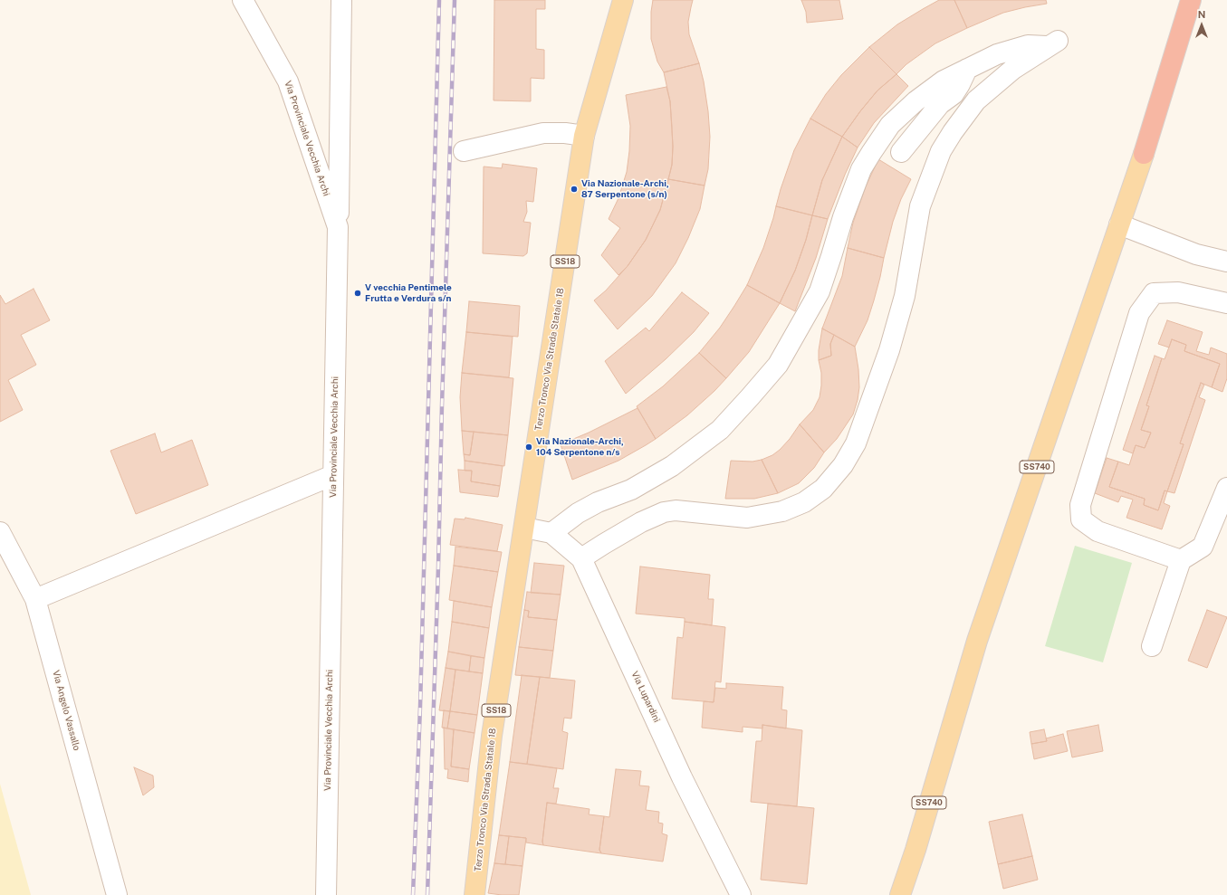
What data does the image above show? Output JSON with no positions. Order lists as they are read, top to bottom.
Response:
{
  "streets": {
    "main road": ["SS18", "Terzo Tronco Via Strada Statale 18", "SS740"],
    "street": ["Via Provinciale Vecchia Archi", "Via Lupardini", "Via Angelo Vassallo"]
  },
  "crossings": [
    ["Terzo Tronco Via Strada Statale 18", "Via Lupardini"]
  ],
  "places": ["Via Nazionale-Archi, 87 Serpentone (s/n)", "V vecchia Pentimele Frutta e Verdura s/n", "Via Nazionale-Archi, 104 Serpentone n/s"],
  "north": "top"
}
